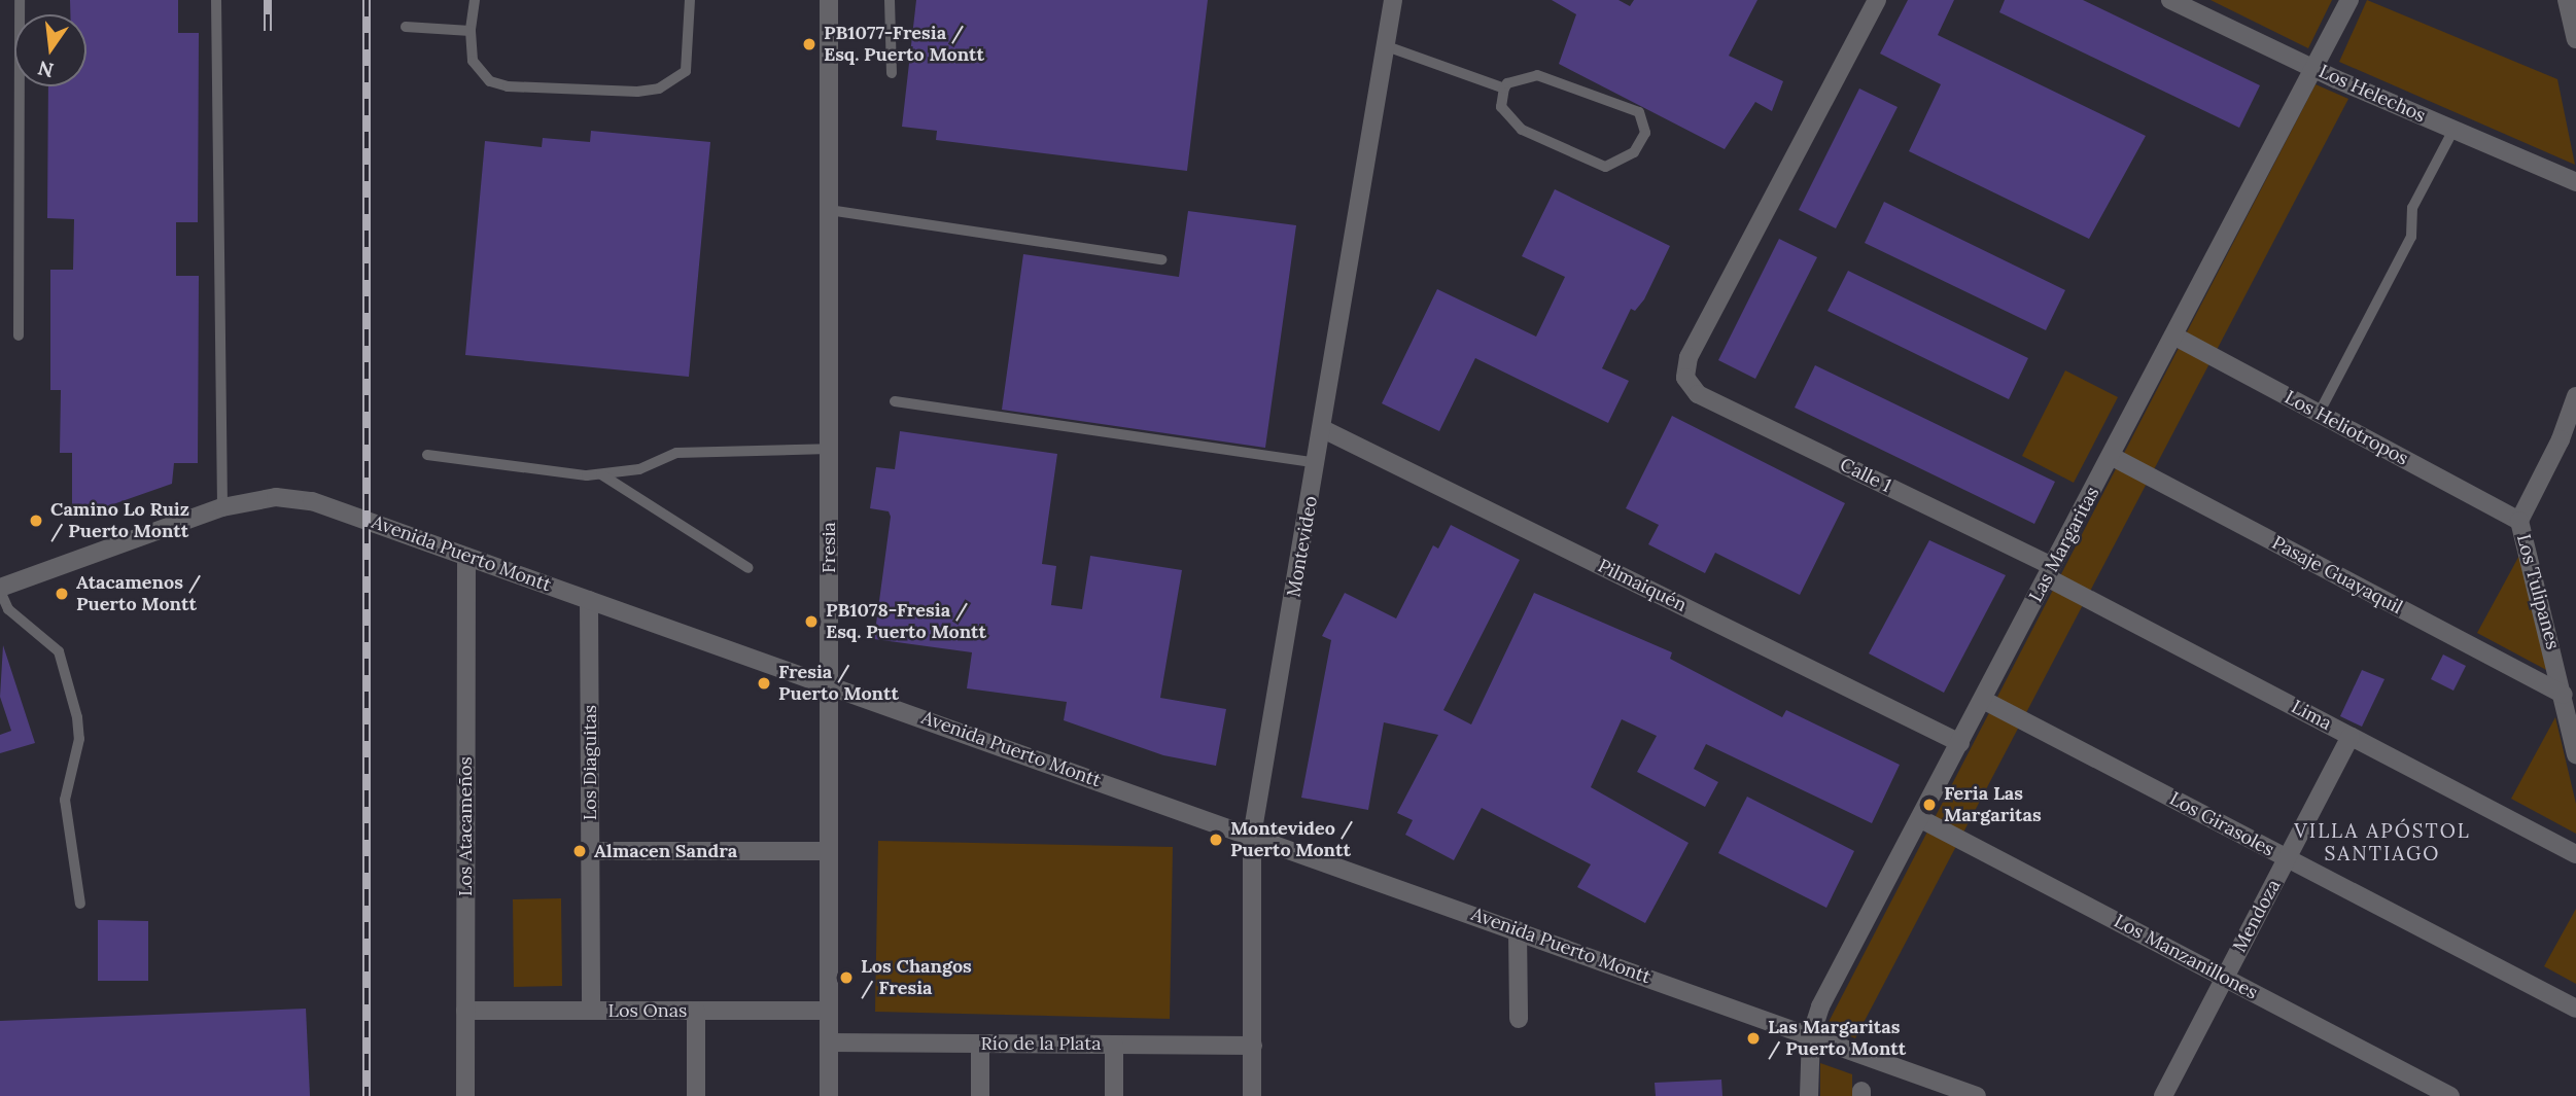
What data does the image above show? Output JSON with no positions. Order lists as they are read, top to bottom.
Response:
{
  "streets": {
    "street": [
      "Los Helechos",
      "Los Heliotropos",
      "Calle 1",
      "Las Margaritas",
      "Montevideo",
      "Fresia",
      "Avenida Puerto Montt",
      "Pasaje Guayaquil",
      "Pilmaiquén",
      "Los Tulipanes",
      "Lima",
      "Los Diaguitas",
      "Los Girasoles",
      "Los Atacameños",
      "Mendoza",
      "Los Manzanillones",
      "Los Onas",
      "Río de la Plata"
    ]
  },
  "crossings": [
    ["Los Helechos", "Las Margaritas"],
    ["Los Heliotropos", "Las Margaritas"],
    ["Los Heliotropos", "Los Tulipanes"],
    ["Calle 1", "Las Margaritas"],
    ["Calle 1", "Lima"],
    ["Las Margaritas", "Avenida Puerto Montt"],
    ["Las Margaritas", "Pasaje Guayaquil"],
    ["Las Margaritas", "Pilmaiquén"],
    ["Las Margaritas", "Lima"],
    ["Las Margaritas", "Los Girasoles"],
    ["Las Margaritas", "Los Manzanillones"],
    ["Montevideo", "Avenida Puerto Montt"],
    ["Montevideo", "Pilmaiquén"],
    ["Montevideo", "Río de la Plata"],
    ["Fresia", "Avenida Puerto Montt"],
    ["Fresia", "Los Onas"],
    ["Fresia", "Río de la Plata"],
    ["Avenida Puerto Montt", "Los Diaguitas"],
    ["Avenida Puerto Montt", "Los Atacameños"],
    ["Pasaje Guayaquil", "Los Tulipanes"],
    ["Lima", "Mendoza"],
    ["Los Diaguitas", "Los Onas"],
    ["Los Girasoles", "Mendoza"],
    ["Los Atacameños", "Los Onas"],
    ["Mendoza", "Los Manzanillones"]
  ],
  "districts": ["VILLA APÓSTOL SANTIAGO"],
  "places": [
    "PB1077-Fresia / Esq. Puerto Montt",
    "Camino Lo Ruiz / Puerto Montt",
    "Atacamenos / Puerto Montt",
    "PB1078-Fresia / Esq. Puerto Montt",
    "Fresia / Puerto Montt",
    "Feria Las Margaritas",
    "Montevideo / Puerto Montt",
    "Almacen Sandra",
    "Los Changos / Fresia",
    "Las Margaritas / Puerto Montt"
  ],
  "north": "bottom"
}
